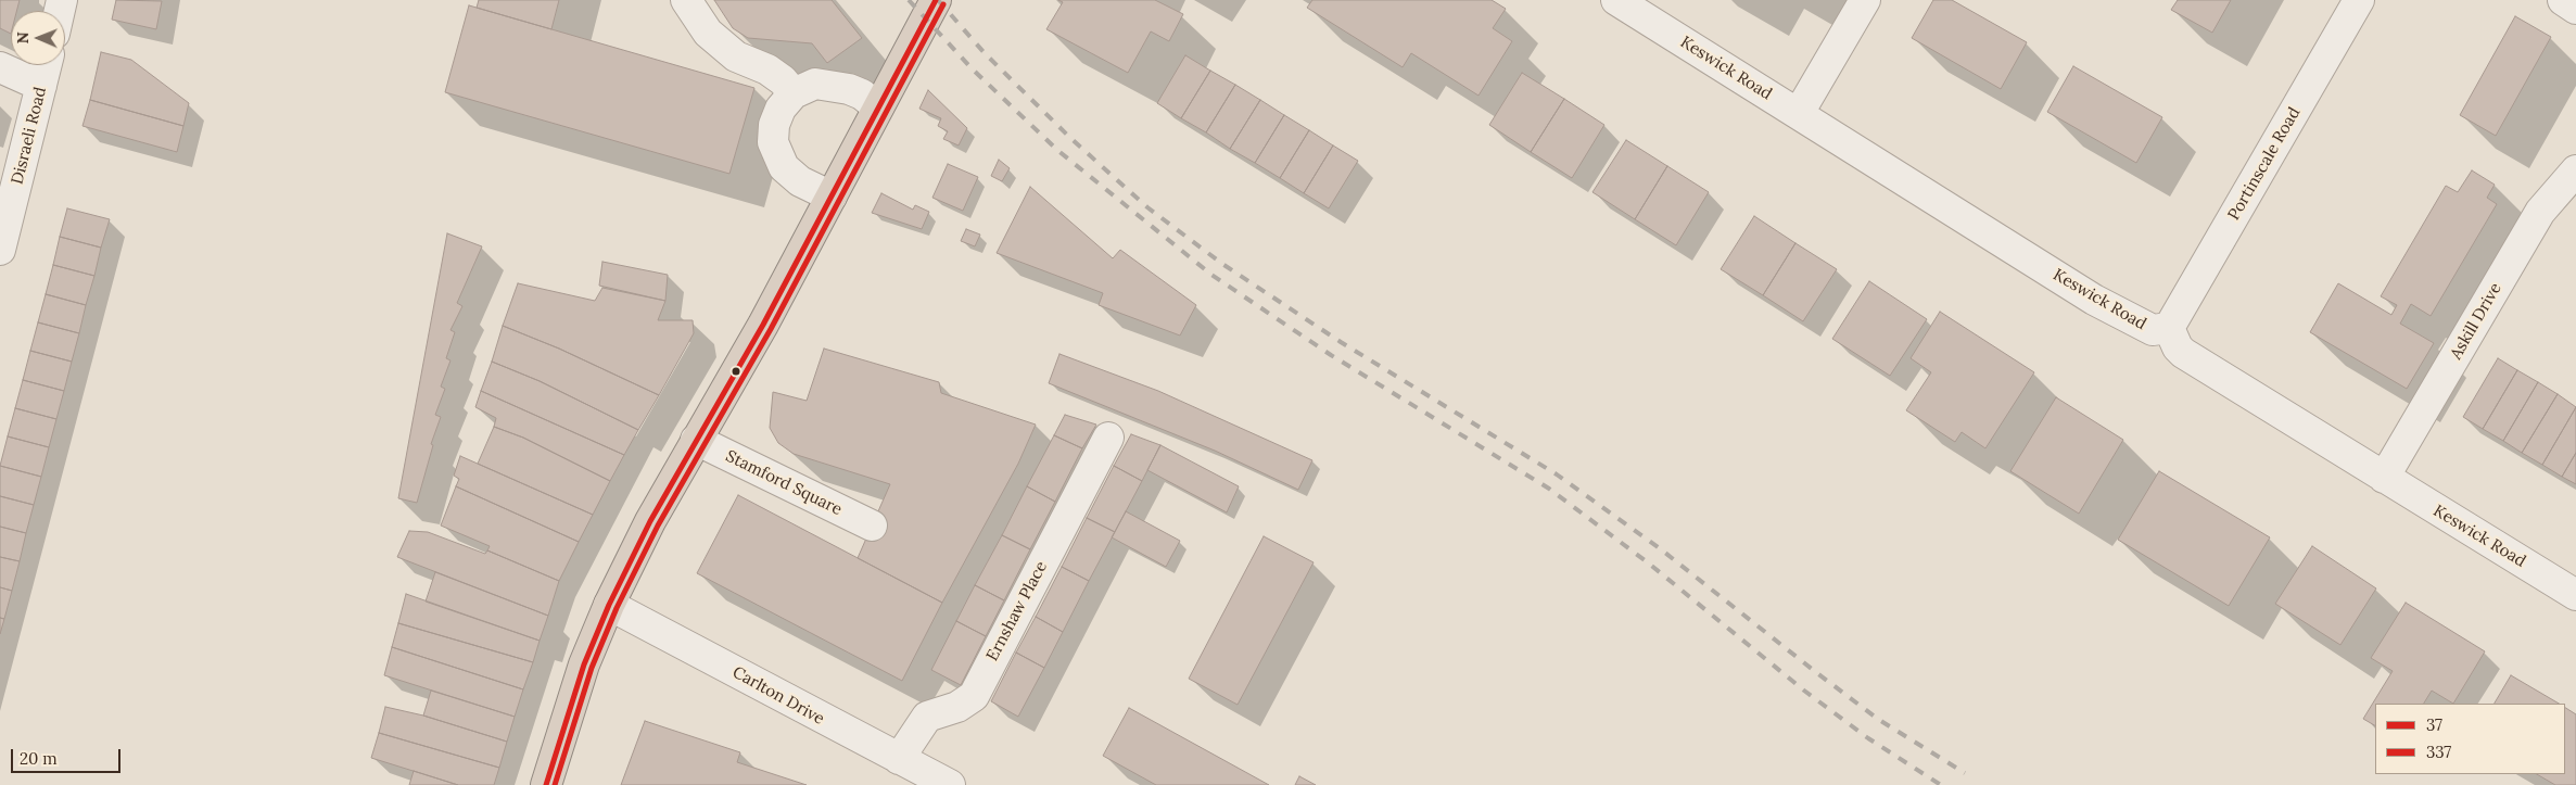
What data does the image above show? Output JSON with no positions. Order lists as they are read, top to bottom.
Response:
{
  "streets": {
    "street": [
      "Keswick Road",
      "Disraeli Road",
      "Portinscale Road",
      "Askill Drive",
      "Stamford Square",
      "Ernshaw Place",
      "Carlton Drive"
    ]
  },
  "crossings": [
    ["Keswick Road", "Portinscale Road"],
    ["Keswick Road", "Askill Drive"],
    ["Ernshaw Place", "Carlton Drive"]
  ],
  "lines": ["transit line 37", "transit line 337"],
  "legend": ["37", "337"],
  "scale_bar": "20 m",
  "north": "left"
}
